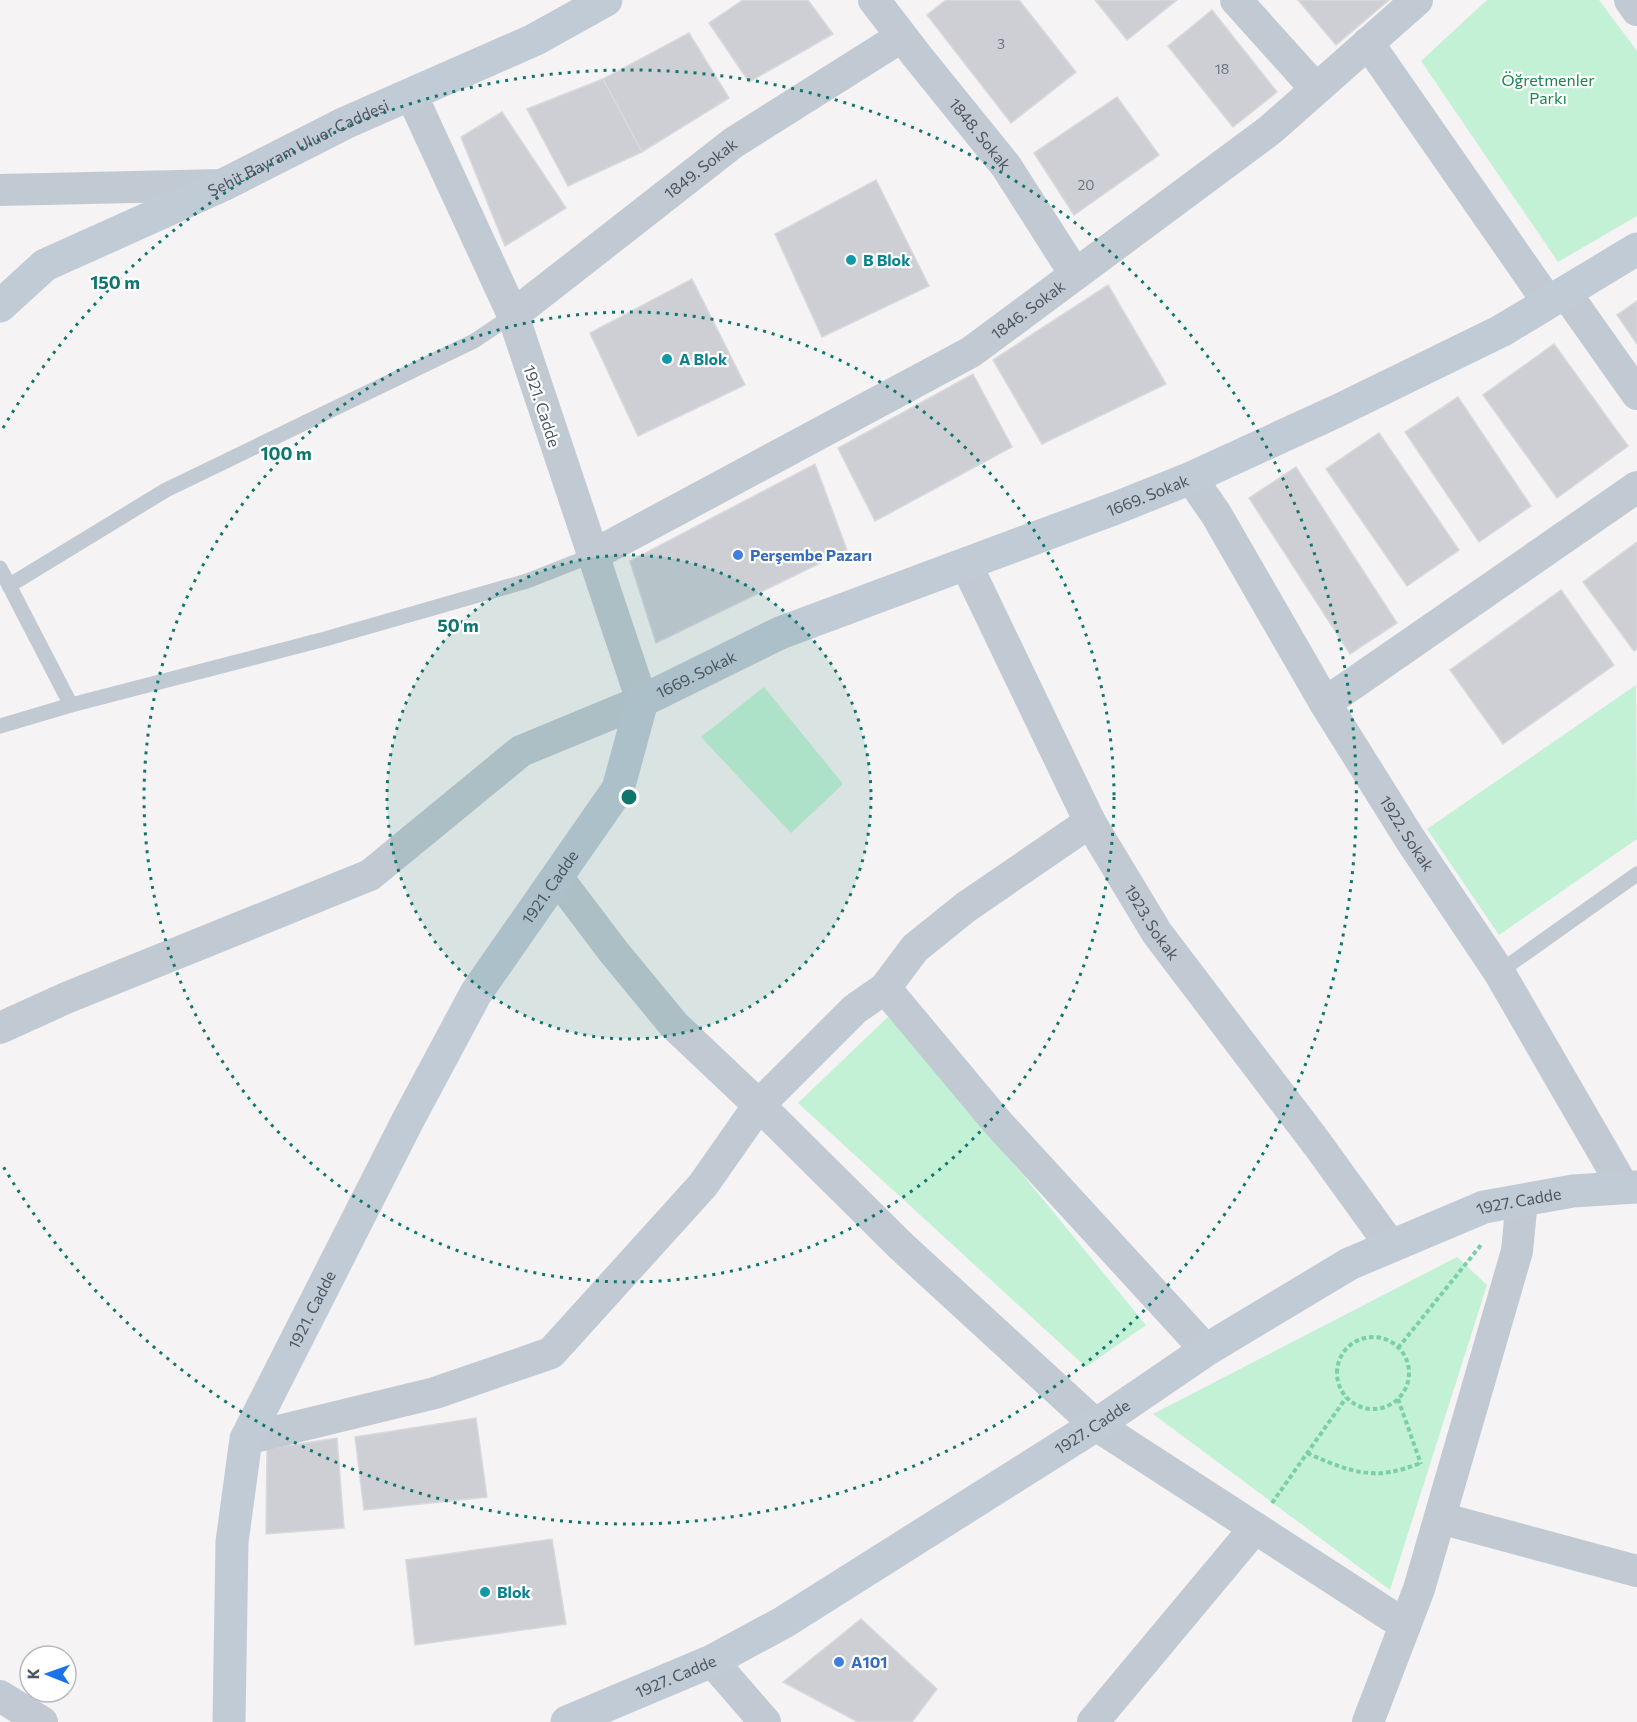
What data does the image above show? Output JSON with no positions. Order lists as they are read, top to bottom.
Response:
{
  "streets": {
    "street": [
      "1848. Sokak",
      "Şehit Bayram Uluer Caddesi",
      "1849. Sokak",
      "1846. Sokak",
      "1921. Cadde",
      "1669. Sokak",
      "1922. Sokak",
      "1923. Sokak",
      "1927. Cadde"
    ]
  },
  "crossings": [
    ["1848. Sokak", "1849. Sokak"],
    ["1848. Sokak", "1846. Sokak"],
    ["Şehit Bayram Uluer Caddesi", "1921. Cadde"],
    ["1849. Sokak", "1921. Cadde"],
    ["1846. Sokak", "1921. Cadde"],
    ["1921. Cadde", "1669. Sokak"],
    ["1669. Sokak", "1922. Sokak"],
    ["1669. Sokak", "1923. Sokak"],
    ["1922. Sokak", "1927. Cadde"],
    ["1923. Sokak", "1927. Cadde"]
  ],
  "parks": ["Öğretmenler Parkı"],
  "places": [
    "B Blok",
    "A Blok",
    "Perşembe Pazarı",
    "Blok",
    "A101"
  ],
  "house_numbers": ["3", "18", "20"],
  "north": "left",
  "rings": ["150 m", "100 m", "50 m"]
}
